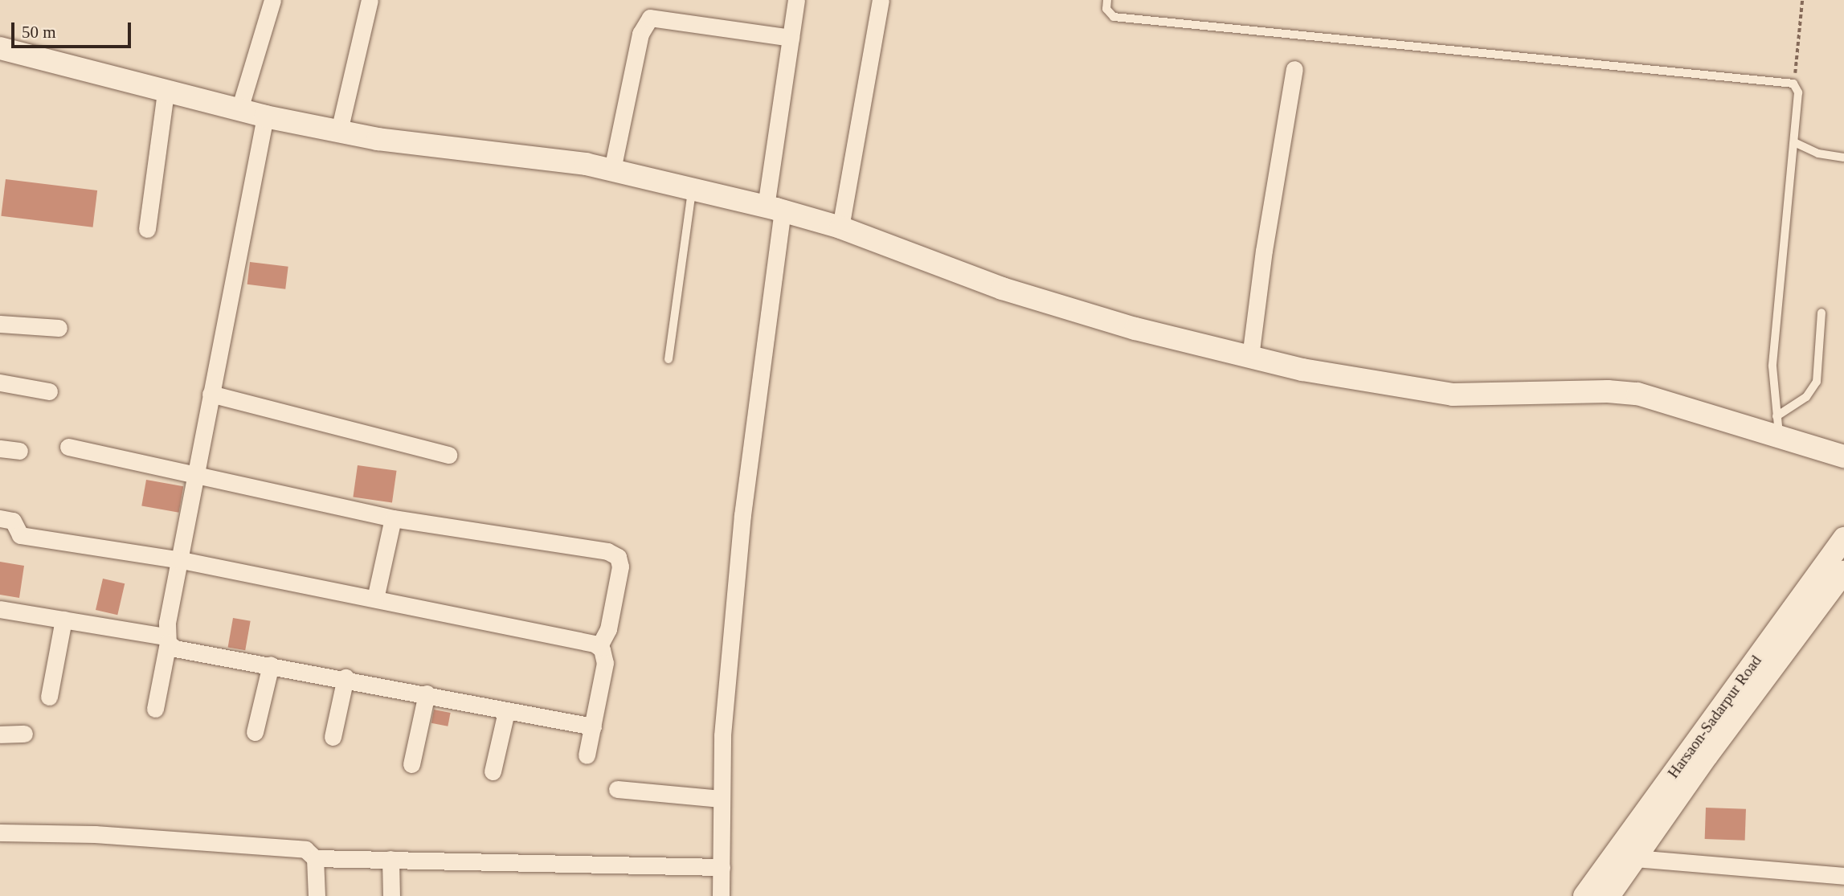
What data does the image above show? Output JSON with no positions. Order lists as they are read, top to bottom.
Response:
{
  "streets": {
    "street": ["Harsaon-Sadarpur Road"]
  },
  "scale_bar": "50 m"
}
